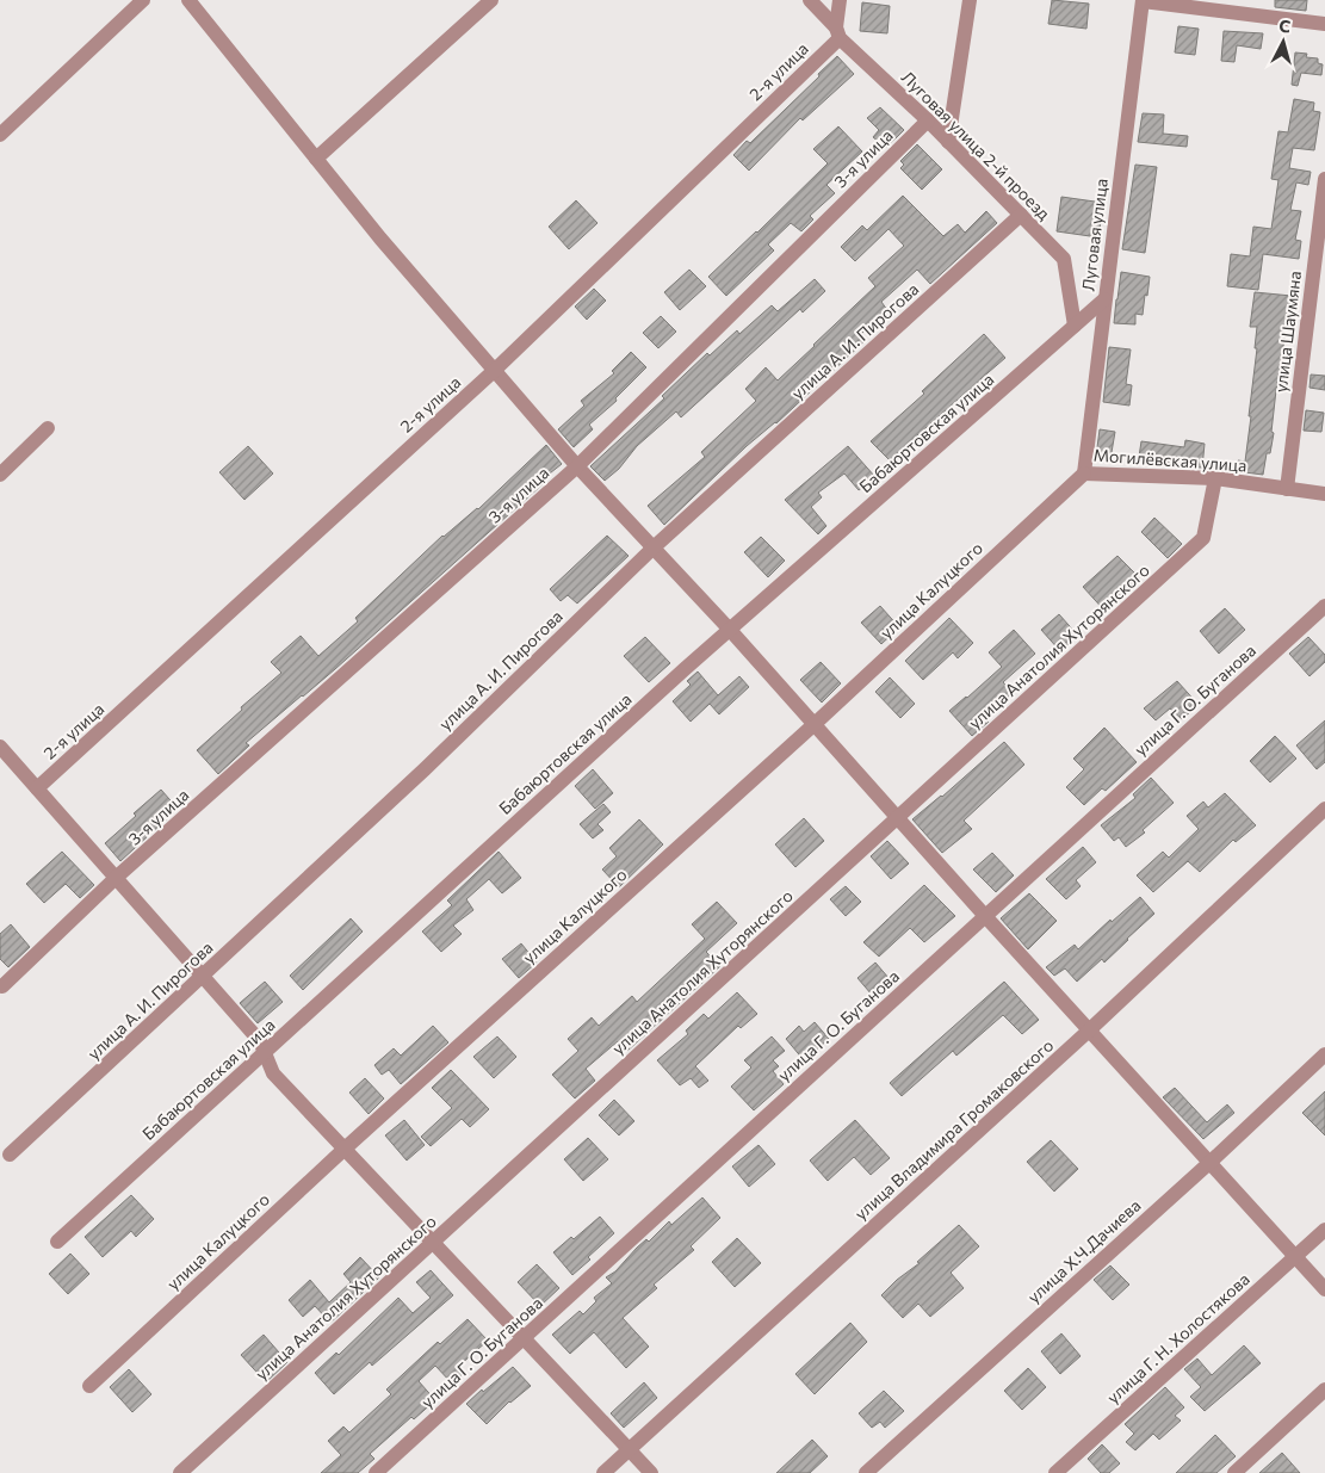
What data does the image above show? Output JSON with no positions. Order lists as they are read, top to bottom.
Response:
{
  "streets": {
    "street": [
      "2-я улица",
      "Луговая улица 2-й проезд",
      "3-я улица",
      "Луговая улица",
      "улица Шаумяна",
      "улица А. И. Пирогова",
      "Бабаюртовская улица",
      "Могилёвская улица",
      "улица Калуцкого",
      "улица Анатолия Хуторянского",
      "улица Г. О. Буганова",
      "улица Владимира Громаковского",
      "улица Х.Ч.Дачиева",
      "улица Г. Н. Холостякова"
    ]
  },
  "crossings": [
    ["2-я улица", "Луговая улица 2-й проезд"],
    ["Луговая улица 2-й проезд", "3-я улица"],
    ["Луговая улица 2-й проезд", "улица А. И. Пирогова"],
    ["Луговая улица 2-й проезд", "Бабаюртовская улица"],
    ["Луговая улица", "Бабаюртовская улица"],
    ["Луговая улица", "Могилёвская улица"],
    ["Луговая улица", "улица Калуцкого"],
    ["улица Шаумяна", "Могилёвская улица"],
    ["Могилёвская улица", "улица Калуцкого"],
    ["Могилёвская улица", "улица Анатолия Хуторянского"]
  ],
  "north": "top"
}
